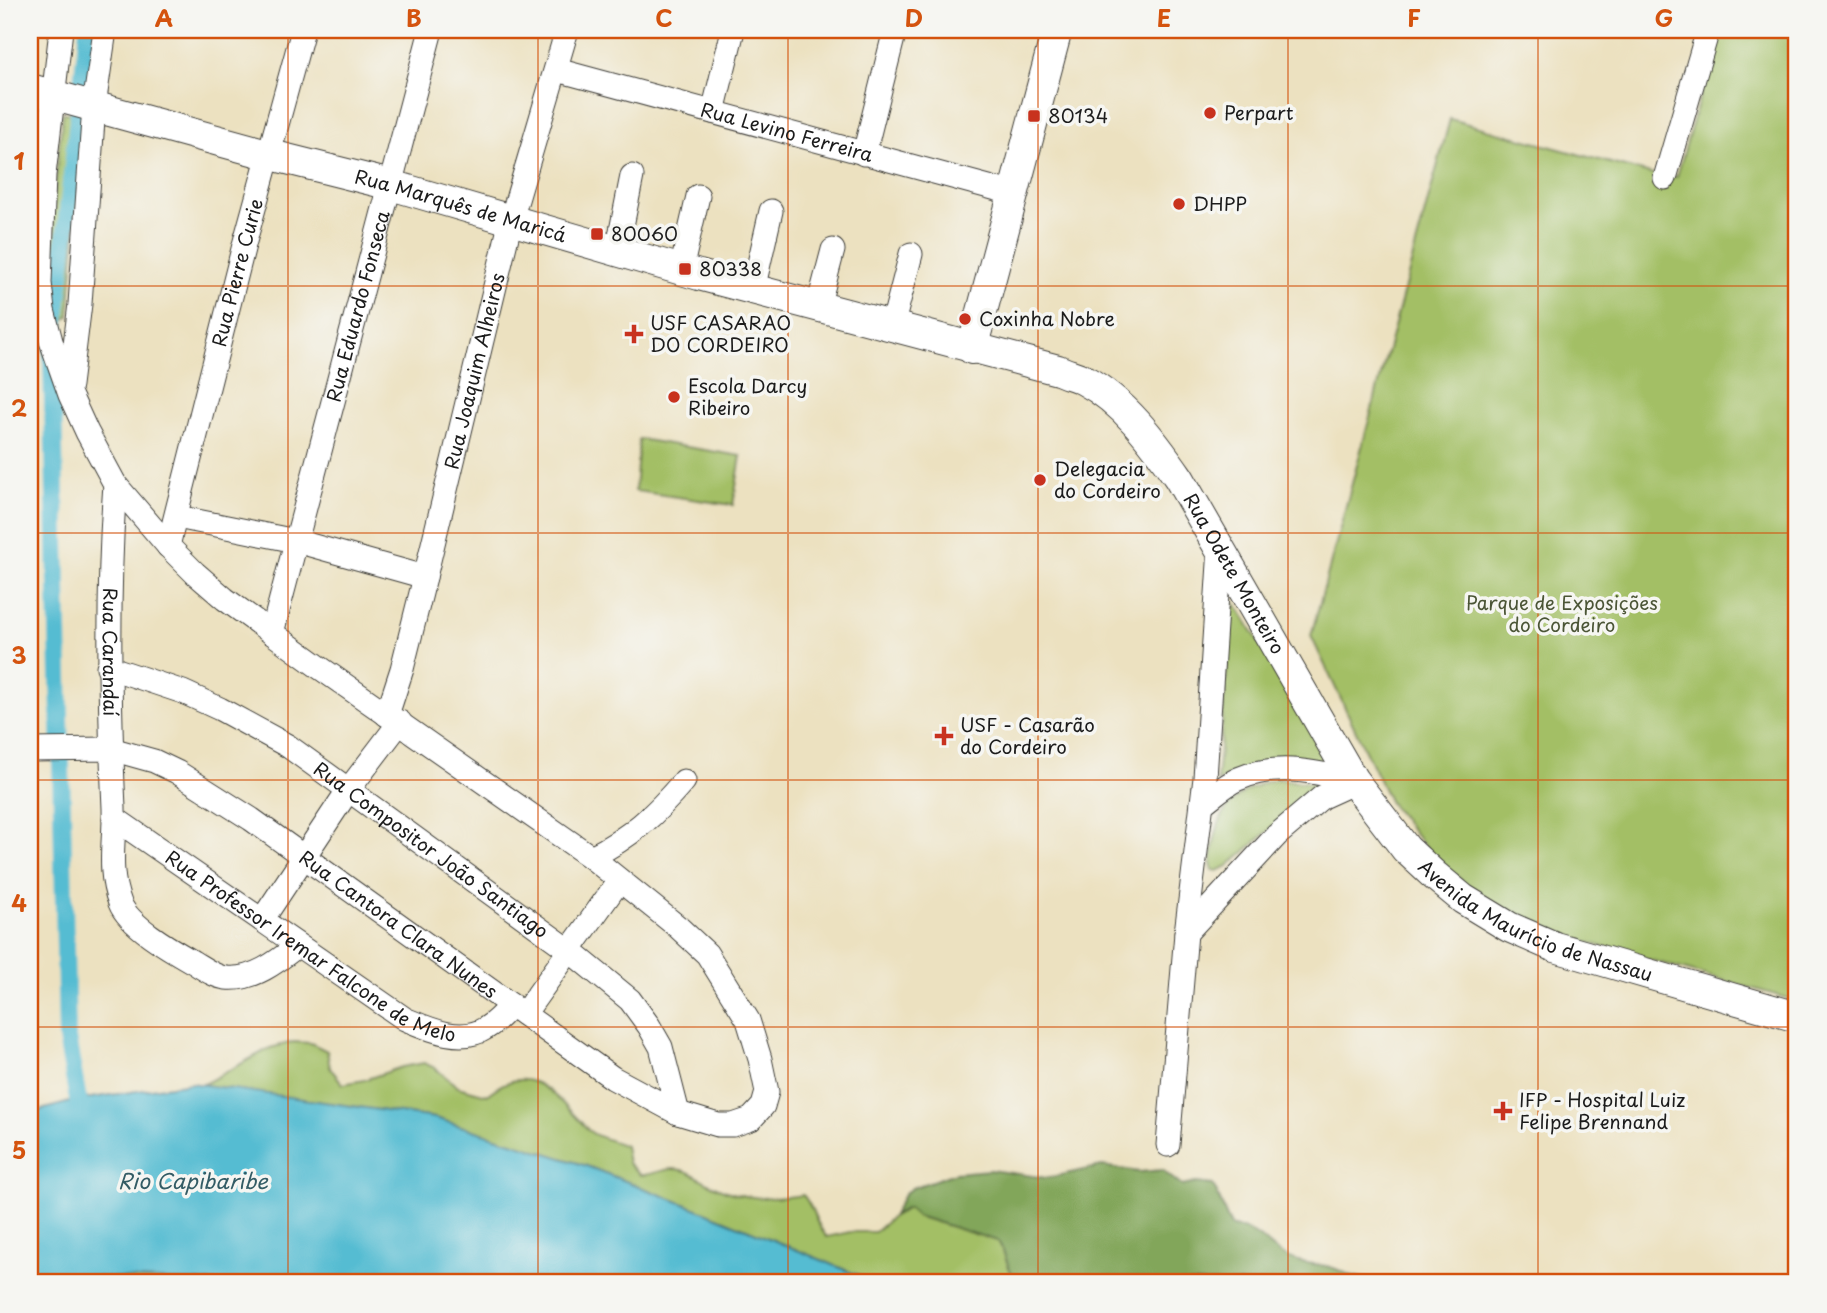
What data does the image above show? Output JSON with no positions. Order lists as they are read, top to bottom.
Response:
{
  "streets": {
    "main road": ["Rua Marquês de Maricá", "Rua Odete Monteiro", "Avenida Maurício de Nassau"],
    "street": [
      "Rua Levino Ferreira",
      "Rua Pierre Curie",
      "Rua Eduardo Fonseca",
      "Rua Joaquim Alheiros",
      "Rua Carandaí",
      "Rua Compositor João Santiago",
      "Rua Cantora Clara Nunes",
      "Rua Professor Iremar Falcone de Melo"
    ]
  },
  "crossings": [
    ["Rua Levino Ferreira", "Rua Joaquim Alheiros"],
    ["Rua Marquês de Maricá", "Rua Pierre Curie"],
    ["Rua Marquês de Maricá", "Rua Eduardo Fonseca"],
    ["Rua Marquês de Maricá", "Rua Joaquim Alheiros"],
    ["Rua Marquês de Maricá", "Rua Odete Monteiro"],
    ["Rua Marquês de Maricá", "Rua Cantora Clara Nunes"],
    ["Rua Pierre Curie", "Rua Cantora Clara Nunes"],
    ["Rua Eduardo Fonseca", "Rua Cantora Clara Nunes"],
    ["Rua Joaquim Alheiros", "Rua Compositor João Santiago"],
    ["Rua Joaquim Alheiros", "Rua Cantora Clara Nunes"],
    ["Rua Joaquim Alheiros", "Rua Professor Iremar Falcone de Melo"],
    ["Rua Odete Monteiro", "Avenida Maurício de Nassau"],
    ["Rua Carandaí", "Rua Compositor João Santiago"],
    ["Rua Carandaí", "Rua Cantora Clara Nunes"],
    ["Rua Carandaí", "Rua Professor Iremar Falcone de Melo"],
    ["Rua Compositor João Santiago", "Rua Cantora Clara Nunes"],
    ["Rua Compositor João Santiago", "Rua Professor Iremar Falcone de Melo"],
    ["Rua Cantora Clara Nunes", "Rua Professor Iremar Falcone de Melo"]
  ],
  "water": ["Rio Capibaribe"],
  "parks": ["Parque de Exposições do Cordeiro"],
  "places": {
    "other": [
      "Perpart",
      "DHPP",
      "Coxinha Nobre",
      "Escola Darcy Ribeiro",
      "Delegacia do Cordeiro"
    ],
    "transit": ["80134", "80060", "80338"],
    "health": ["USF CASARAO DO CORDEIRO", "USF - Casarão do Cordeiro", "IFP - Hospital Luiz Felipe Brennand"]
  },
  "grid": {
    "columns": [
      "A",
      "B",
      "C",
      "D",
      "E",
      "F",
      "G"
    ],
    "rows": [
      "1",
      "2",
      "3",
      "4",
      "5"
    ]
  }
}
